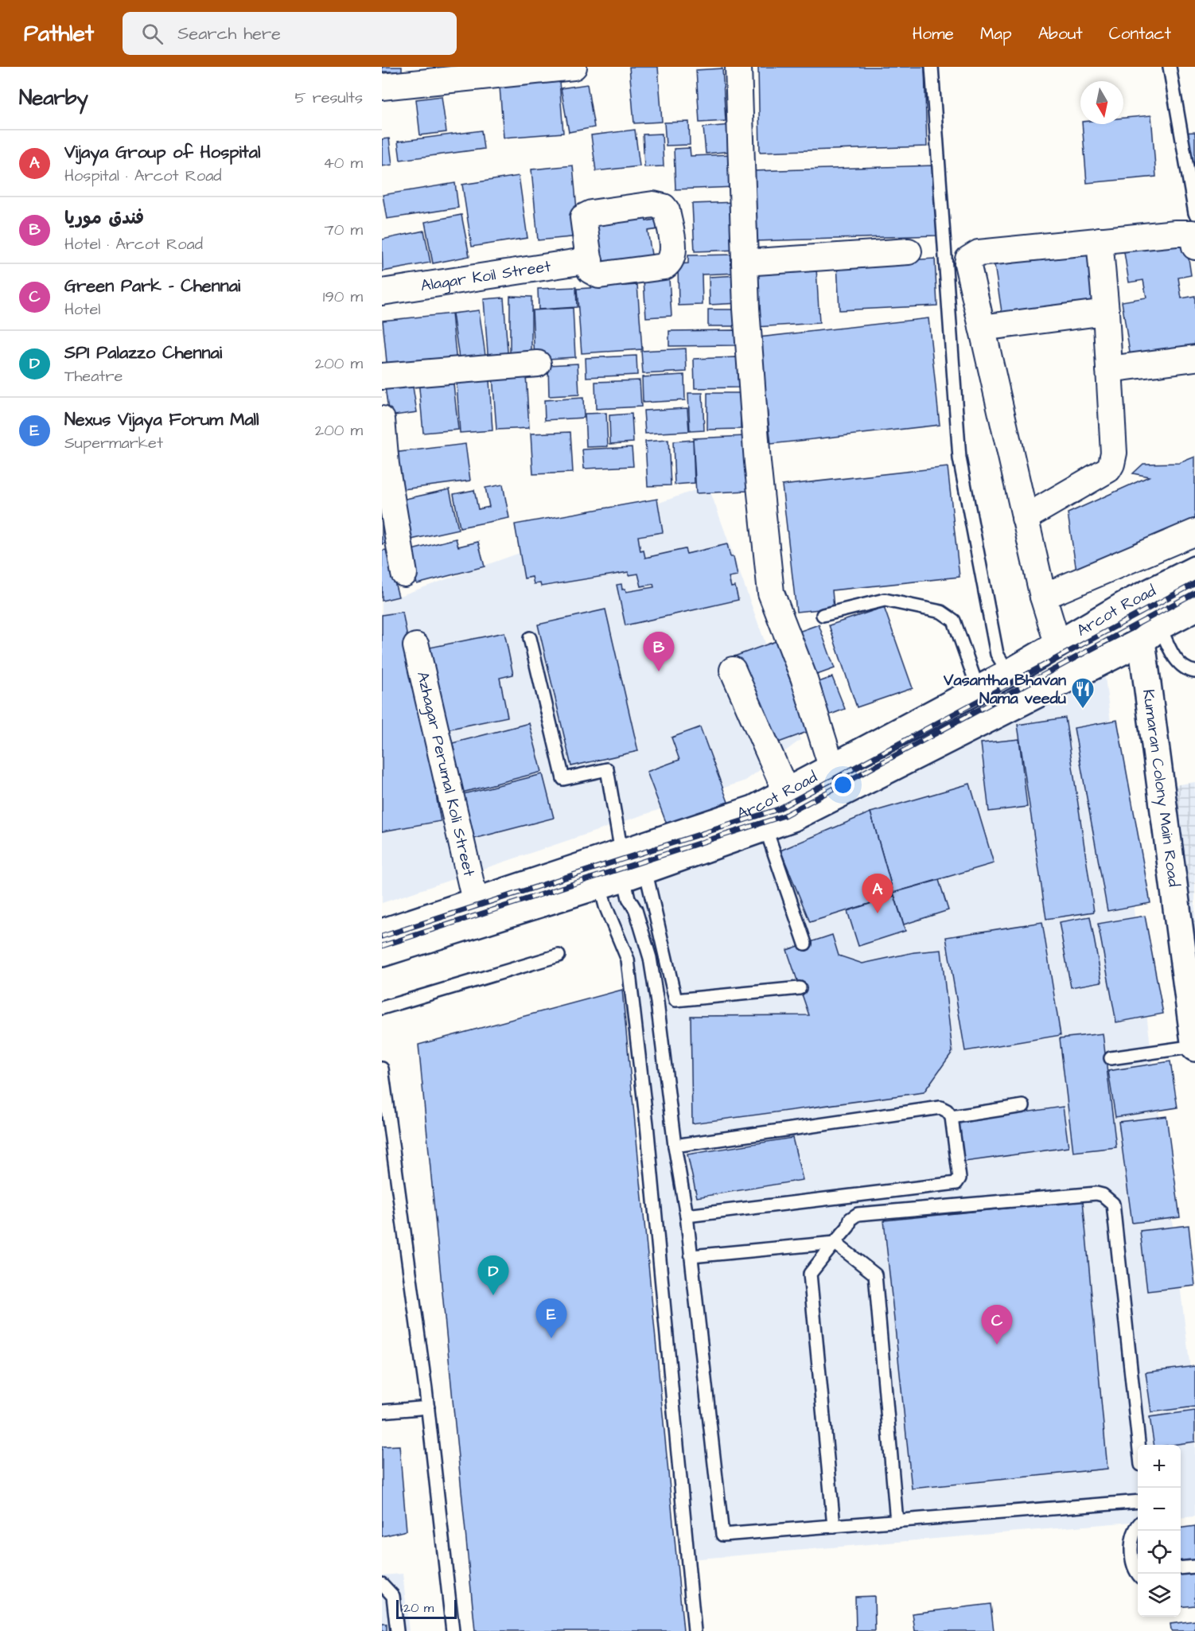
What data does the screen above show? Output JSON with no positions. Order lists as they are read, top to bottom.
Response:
{
  "streets": {
    "main road": ["Arcot Road", "Kumaran Colony Main Road"],
    "street": ["Alagar Koil Street", "Azhagar Perumal Koli Street"]
  },
  "crossings": [
    ["Arcot Road", "Azhagar Perumal Koli Street"],
    ["Arcot Road", "Kumaran Colony Main Road"]
  ],
  "places": {
    "restaurant": ["Vasantha Bhavan Nama veedu"]
  },
  "scale_bar": "20 m",
  "north": "bottom",
  "page": {
    "header": "Pathlet",
    "search": "Search here",
    "nav": [
      "Home",
      "Map",
      "About",
      "Contact"
    ],
    "heading": ["Nearby", "5 results"],
    "list": [
      {
        "mark": "A",
        "name": "Vijaya Group of Hospital",
        "note": "Hospital · Arcot Road",
        "value": "40 m"
      },
      {
        "mark": "B",
        "name": "فندق موريا",
        "note": "Hotel · Arcot Road",
        "value": "70 m"
      },
      {
        "mark": "C",
        "name": "Green Park - Chennai",
        "note": "Hotel",
        "value": "190 m"
      },
      {
        "mark": "D",
        "name": "SPI Palazzo Chennai",
        "note": "Theatre",
        "value": "200 m"
      },
      {
        "mark": "E",
        "name": "Nexus Vijaya Forum Mall",
        "note": "Supermarket",
        "value": "200 m"
      }
    ],
    "pins": [
      "B",
      "A",
      "D",
      "E",
      "C"
    ],
    "map_buttons": ["+", "−"],
    "scale": "20 m"
  }
}
